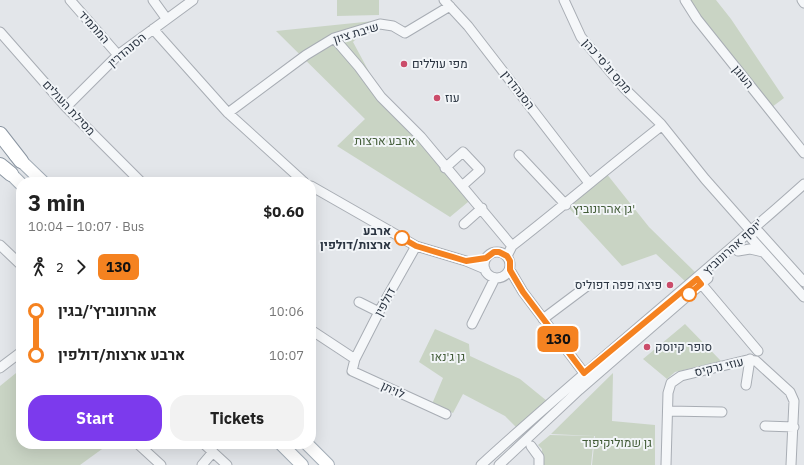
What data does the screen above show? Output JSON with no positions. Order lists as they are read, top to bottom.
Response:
{
  "streets": {
    "street": [
      "המתמיד",
      "שיבת ציון",
      "הסנהדרין",
      "מקס וג'סי כהן",
      "העוגן",
      "מסילת העולים",
      "יוסף אהרונוביץ'",
      "דולפין",
      "עוזי נרקיס",
      "לויתן"
    ]
  },
  "crossings": [
    ["המתמיד", "הסנהדרין"],
    ["שיבת ציון", "הסנהדרין"],
    ["הסנהדרין", "מסילת העולים"],
    ["מקס וג'סי כהן", "יוסף אהרונוביץ'"],
    ["דולפין", "לויתן"]
  ],
  "parks": [
    "ארבע ארצות",
    "גן אהרונוביץ'",
    "גן ג'נאו",
    "גן שמוליקיפוד"
  ],
  "places": [
    "מפי עוללים",
    "עוז",
    "ארבע ארצות/דולפין",
    "פיצה פפה דפוליס",
    "סופר קיוסק"
  ],
  "lines": ["bus line 130"],
  "page": {
    "on_map": "130",
    "heading": ["3 min", "10:04 – 10:07 · Bus", "$0.60"],
    "legs": ["2", "130"],
    "list": [
      {
        "name": "אהרונוביץ׳/בגין",
        "value": "10:06"
      },
      {
        "name": "ארבע ארצות/דולפין",
        "value": "10:07"
      }
    ],
    "buttons": ["Start", "Tickets"]
  }
}
